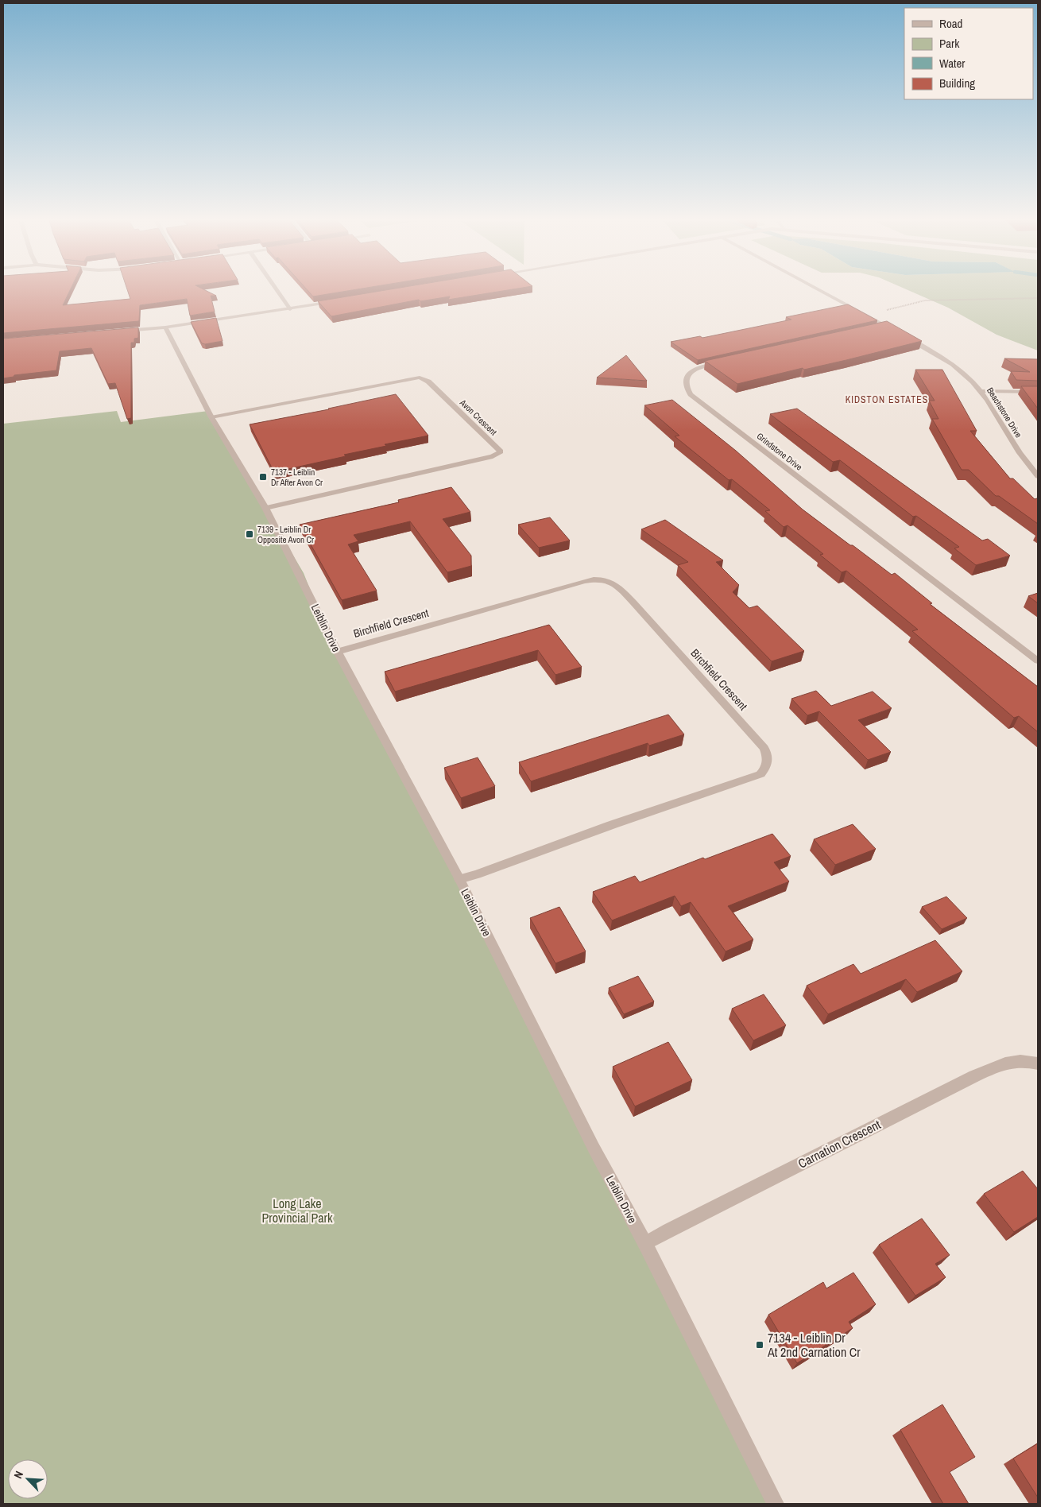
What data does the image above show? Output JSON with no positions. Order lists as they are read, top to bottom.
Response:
{
  "streets": {
    "street": [
      "Beachstone Drive",
      "Avon Crescent",
      "Grindstone Drive",
      "Birchfield Crescent",
      "Leiblin Drive",
      "Carnation Crescent"
    ]
  },
  "crossings": [
    ["Avon Crescent", "Leiblin Drive"],
    ["Birchfield Crescent", "Leiblin Drive"],
    ["Leiblin Drive", "Carnation Crescent"]
  ],
  "districts": ["KIDSTON ESTATES"],
  "parks": ["Long Lake Provincial Park"],
  "places": {
    "transit": ["7137 - Leiblin Dr After Avon Cr", "7139 - Leiblin Dr Opposite Avon Cr", "7134 - Leiblin Dr At 2nd Carnation Cr"]
  },
  "legend": [
    "Road",
    "Park",
    "Water",
    "Building"
  ],
  "north": "top left"
}
